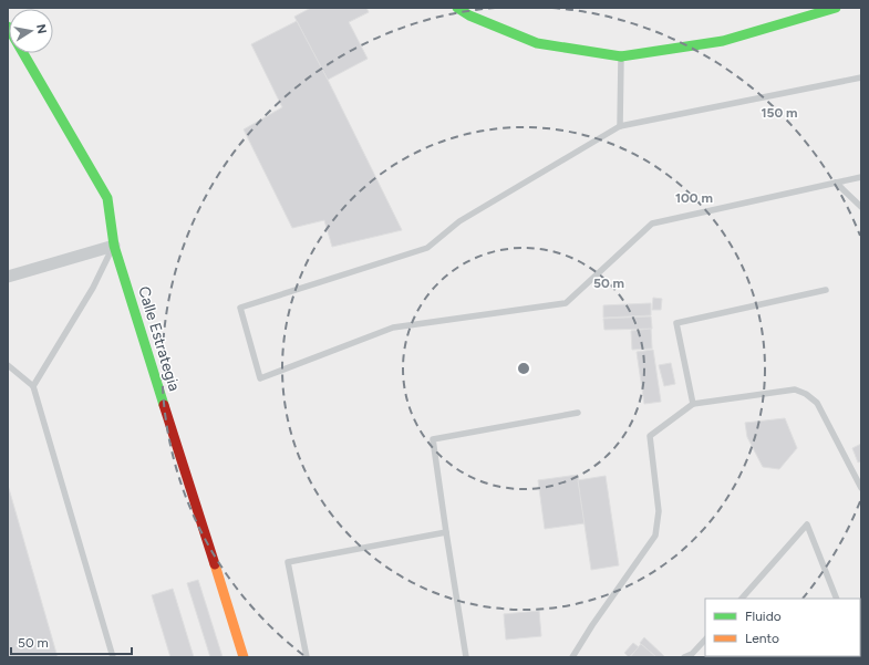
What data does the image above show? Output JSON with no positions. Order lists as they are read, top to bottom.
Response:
{
  "streets": {
    "main road": ["Calle Estrategia"]
  },
  "legend": ["Fluido", "Lento"],
  "scale_bar": "50 m",
  "north": "right",
  "rings": ["150 m", "100 m", "50 m"]
}
